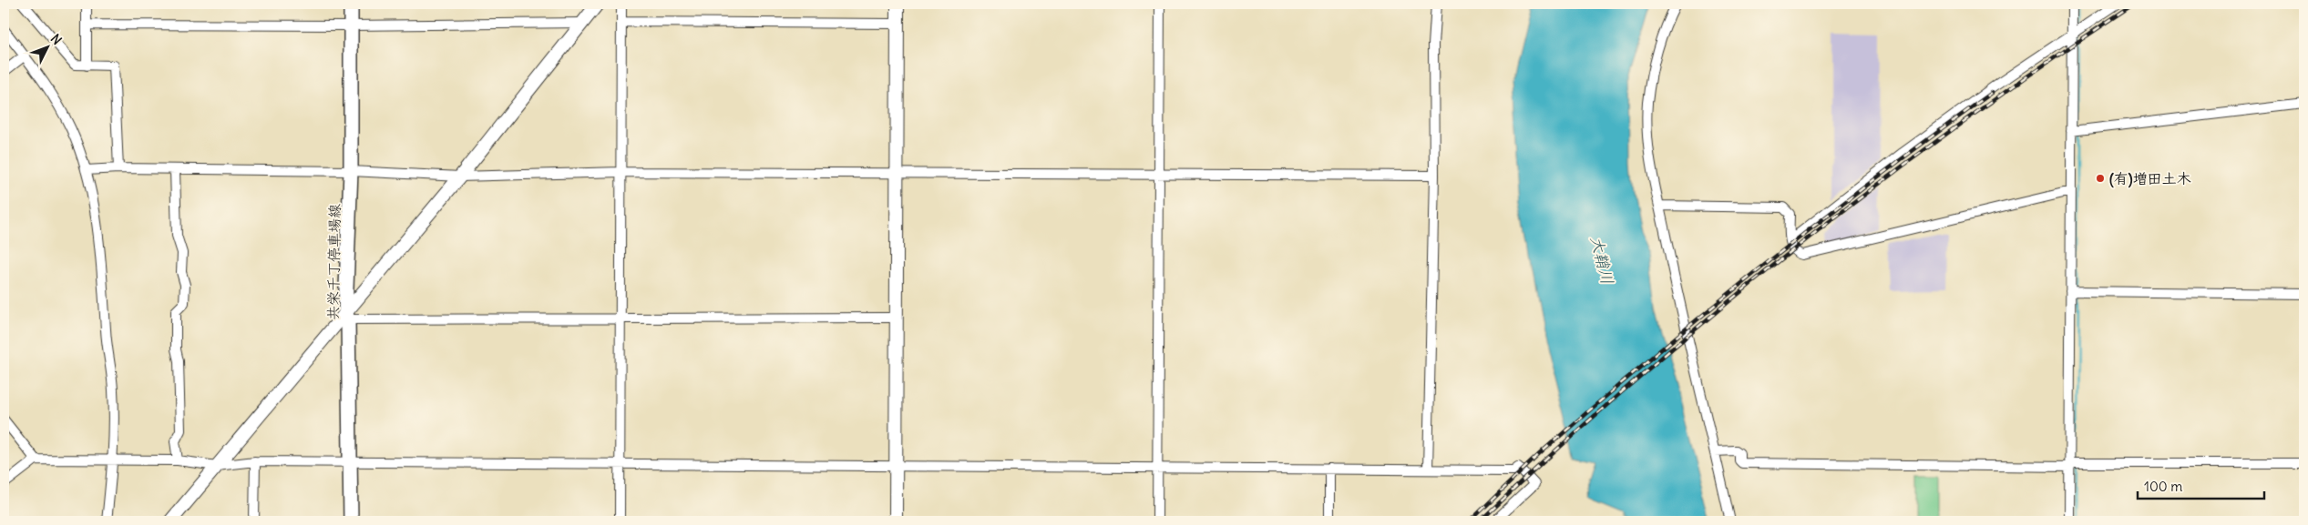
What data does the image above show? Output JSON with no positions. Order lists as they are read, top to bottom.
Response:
{
  "streets": {
    "main road": ["共栄千丁停車場線"]
  },
  "water": ["大鞘川"],
  "places": ["(有)増田土木"],
  "scale_bar": "100 m",
  "north": "top right"
}
